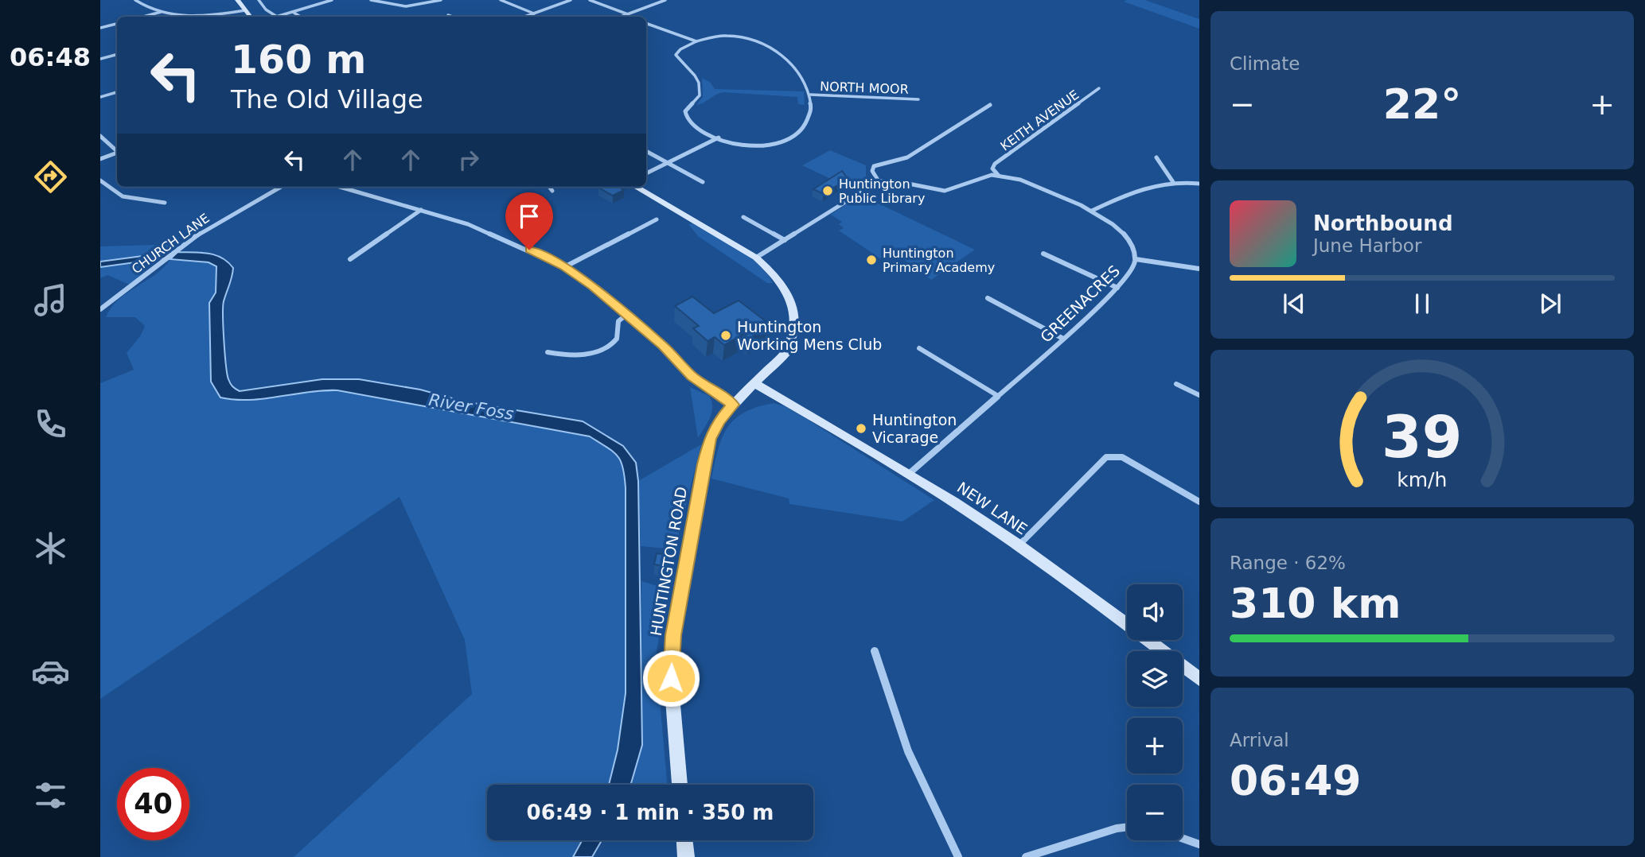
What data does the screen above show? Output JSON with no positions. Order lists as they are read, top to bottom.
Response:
{
  "streets": {
    "street": [
      "NORTH MOOR",
      "KEITH AVENUE",
      "CHURCH LANE",
      "GREENACRES",
      "NEW LANE",
      "HUNTINGTON ROAD"
    ]
  },
  "crossings": [
    ["KEITH AVENUE", "GREENACRES"],
    ["GREENACRES", "NEW LANE"],
    ["NEW LANE", "HUNTINGTON ROAD"]
  ],
  "water": ["River Foss"],
  "places": [
    "Huntington Public Library",
    "Huntington Primary Academy",
    "Huntington Working Mens Club",
    "Huntington Vicarage"
  ],
  "page": {
    "tabs": "06:48",
    "tile": [
      "Climate",
      ["Range · 62%", "310 km"],
      ["Arrival", "06:49"]
    ],
    "turn": ["160 m", "The Old Village"],
    "heat": ["−", "22°", "+"],
    "song": ["Northbound", "June Harbor"],
    "map_buttons": ["+", "−"],
    "limit": "40",
    "trip": "06:49 · 1 min · 350 m",
    "gauge": ["39", "km/h"]
  }
}
